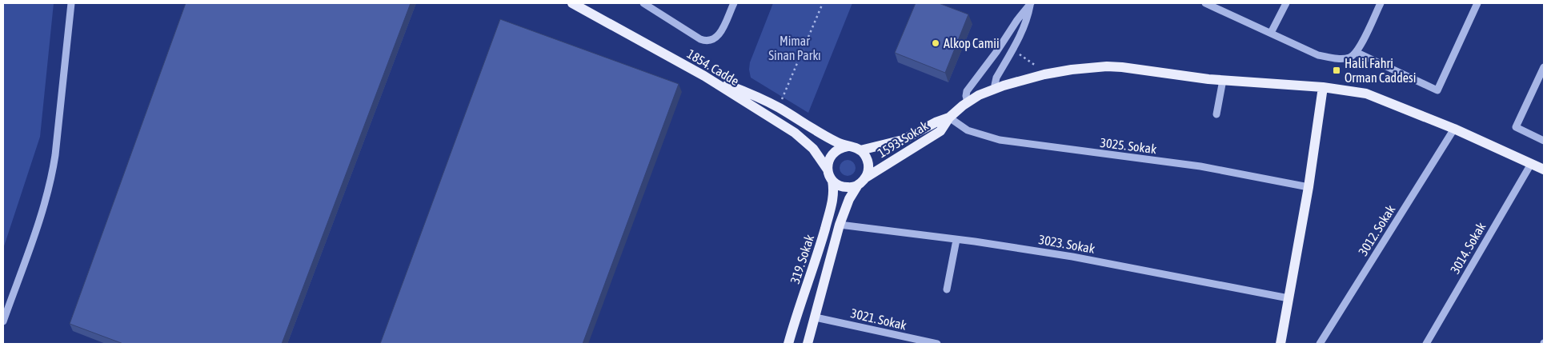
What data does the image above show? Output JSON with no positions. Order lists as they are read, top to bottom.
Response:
{
  "streets": {
    "main road": ["1854. Cadde", "1593. Sokak", "319. Sokak"],
    "street": [
      "3025. Sokak",
      "3012. Sokak",
      "3023. Sokak",
      "3014. Sokak",
      "3021. Sokak"
    ]
  },
  "crossings": [
    ["1854. Cadde", "1593. Sokak"],
    ["1854. Cadde", "319. Sokak"],
    ["1593. Sokak", "3025. Sokak"],
    ["1593. Sokak", "319. Sokak"],
    ["3023. Sokak", "319. Sokak"],
    ["319. Sokak", "3021. Sokak"]
  ],
  "parks": ["Mimar Sinan Parkı"],
  "places": {
    "other": ["Alkop Camii"],
    "transit": ["Halil Fahri Orman Caddesi"]
  }
}
